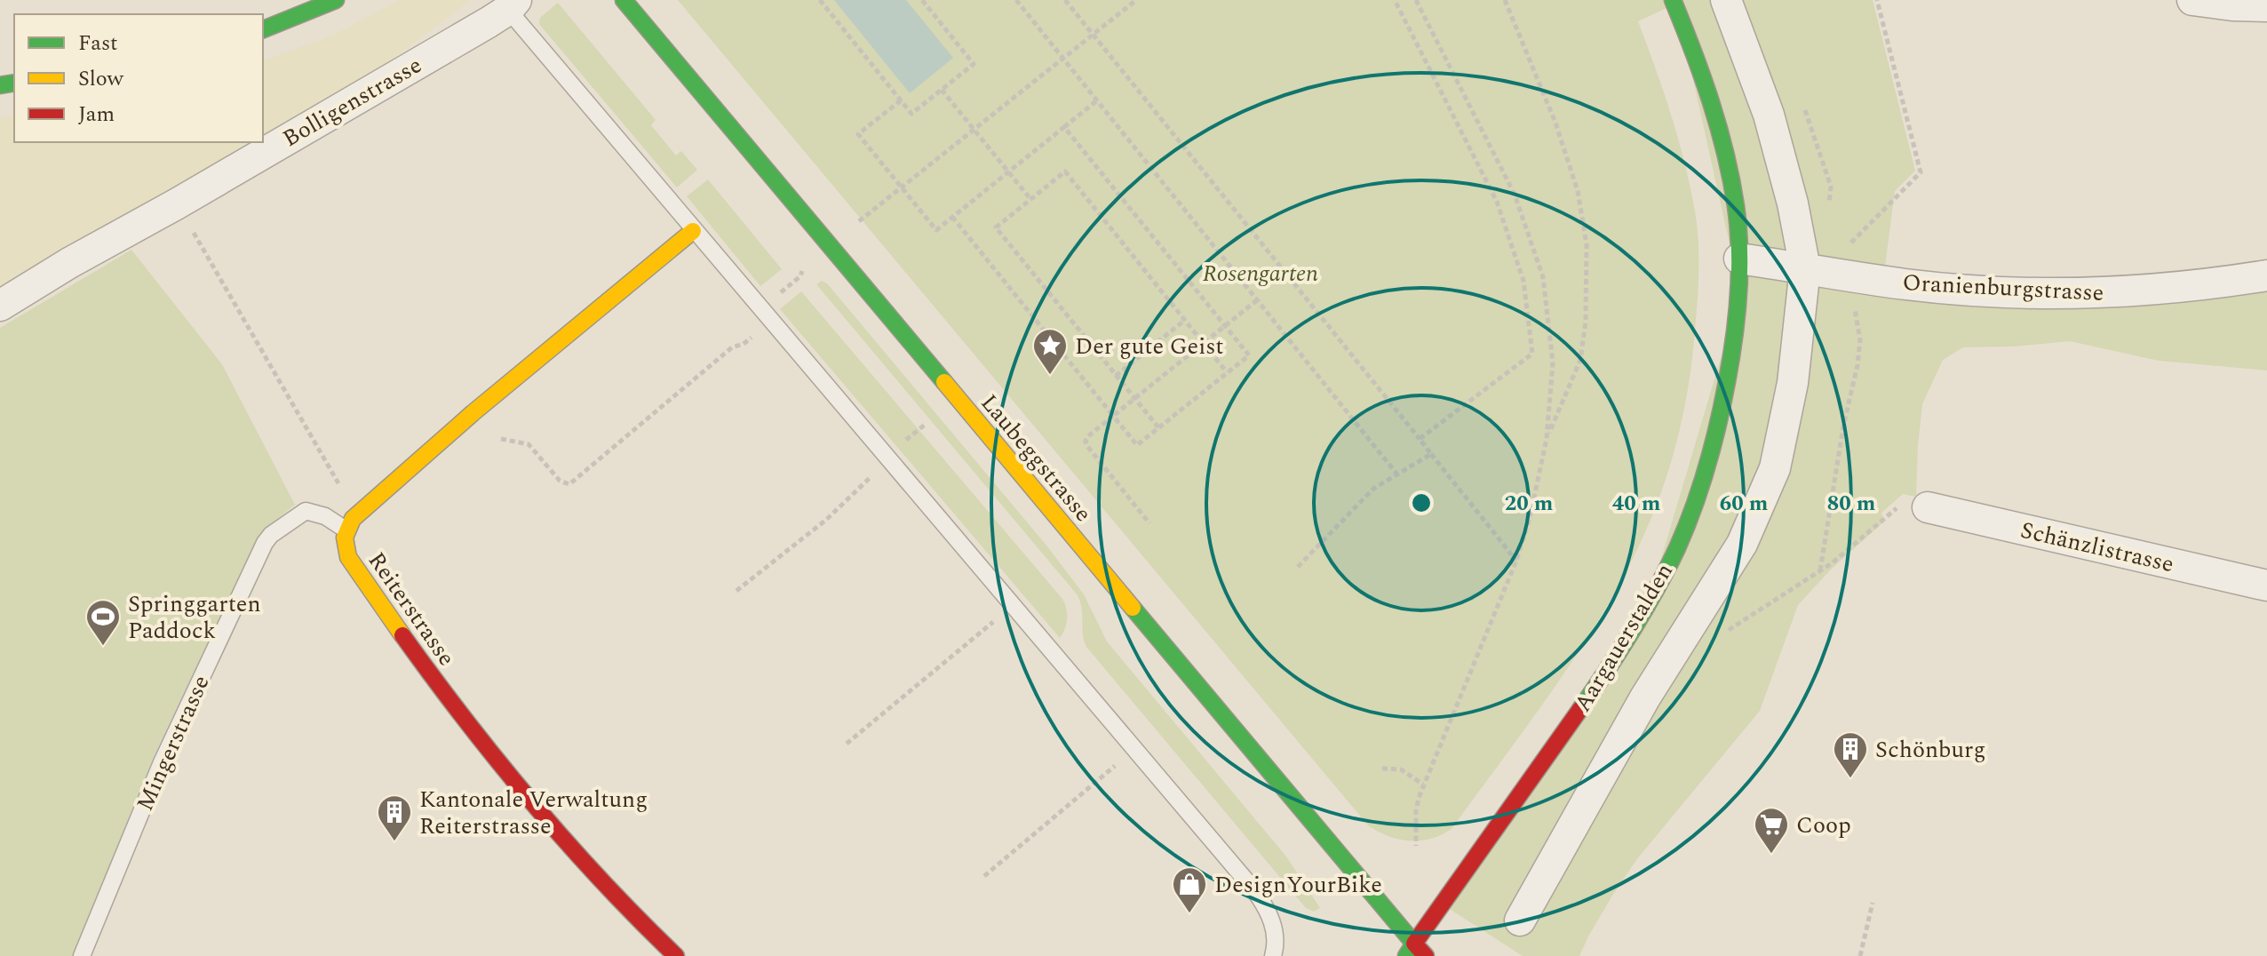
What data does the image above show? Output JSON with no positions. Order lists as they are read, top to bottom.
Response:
{
  "streets": {
    "main road": ["Laubeggstrasse", "Reiterstrasse", "Aargauerstalden"],
    "street": ["Bolligenstrasse", "Oranienburgstrasse", "Schänzlistrasse"],
    "lane": ["Mingerstrasse"]
  },
  "crossings": [
    ["Oranienburgstrasse", "Aargauerstalden"],
    ["Laubeggstrasse", "Aargauerstalden"],
    ["Reiterstrasse", "Mingerstrasse"]
  ],
  "parks": ["Rosengarten"],
  "places": {
    "place": ["Der gute Geist"],
    "sports": ["Springgarten Paddock"],
    "building": ["Schönburg", "Kantonale Verwaltung Reiterstrasse"],
    "supermarket": ["Coop"],
    "shop": ["DesignYourBike"]
  },
  "legend": ["Fast", "Slow", "Jam"],
  "rings": [
    "20 m",
    "40 m",
    "60 m",
    "80 m"
  ]
}
